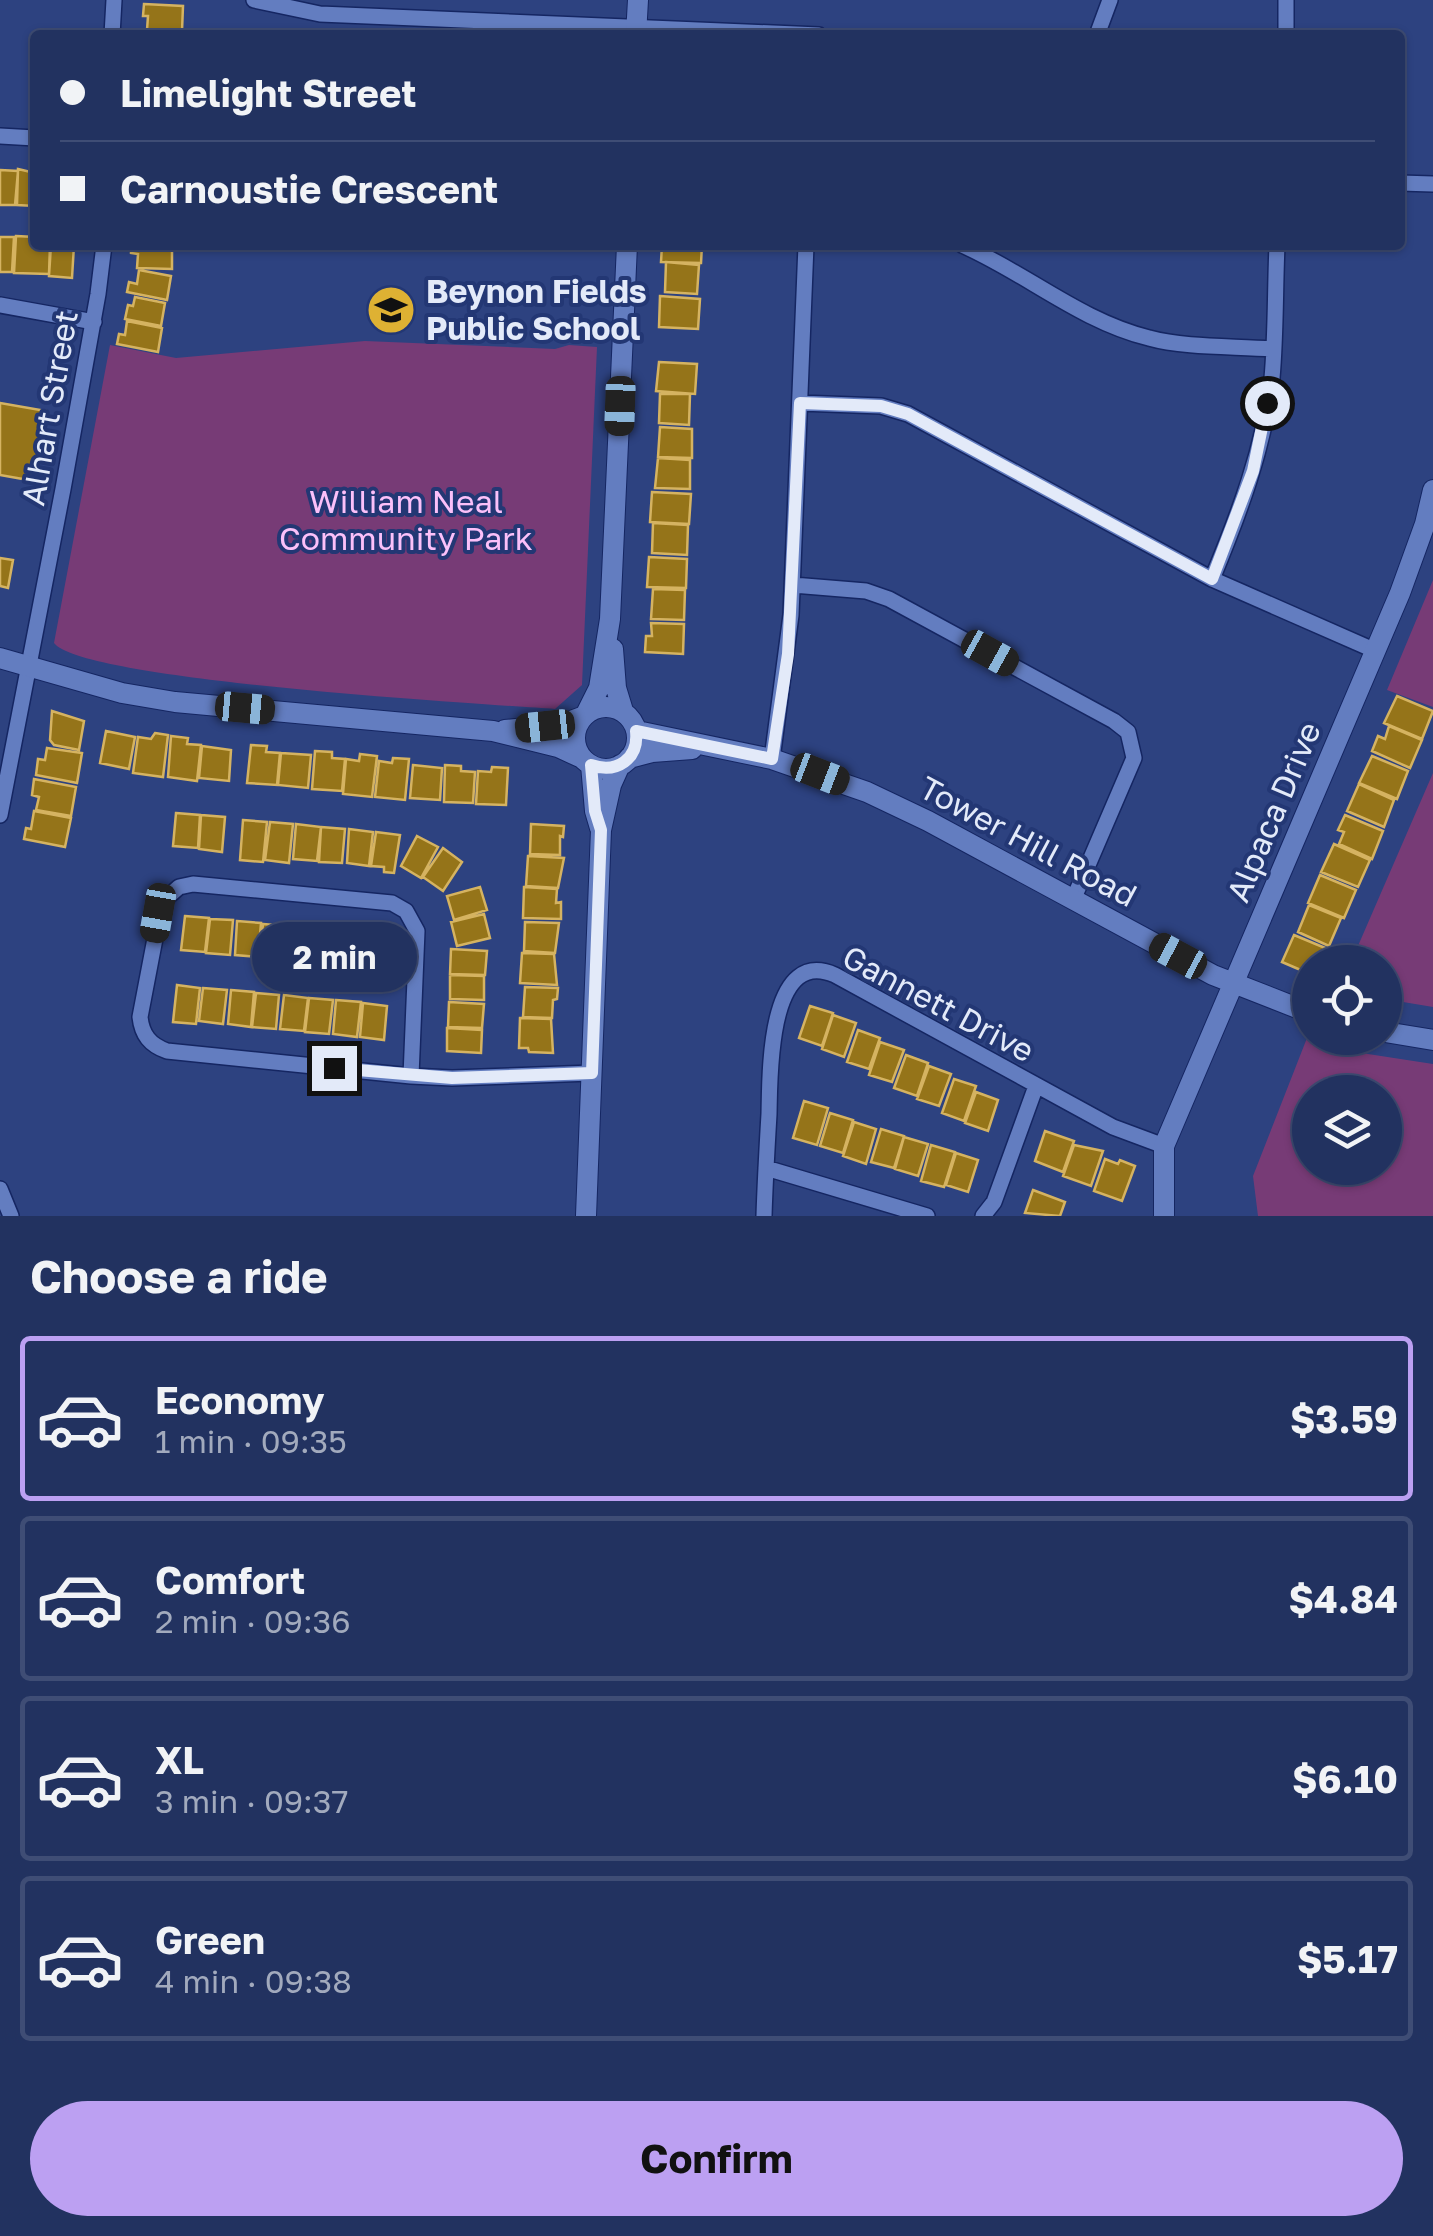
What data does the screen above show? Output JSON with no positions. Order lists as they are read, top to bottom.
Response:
{
  "streets": {
    "street": [
      "Alhart Street",
      "Alpaca Drive",
      "Tower Hill Road",
      "Gannett Drive"
    ]
  },
  "crossings": [
    ["Alpaca Drive", "Tower Hill Road"],
    ["Alpaca Drive", "Gannett Drive"]
  ],
  "parks": ["William Neal Community Park"],
  "places": {
    "school or university": ["Beynon Fields Public School"]
  },
  "page": {
    "banner": ["Limelight Street", "Carnoustie Crescent"],
    "bubble": "2 min",
    "heading": "Choose a ride",
    "list": [
      {
        "name": "Economy",
        "note": "1 min · 09:35",
        "value": "$3.59"
      },
      {
        "name": "Comfort",
        "note": "2 min · 09:36",
        "value": "$4.84"
      },
      {
        "name": "XL",
        "note": "3 min · 09:37",
        "value": "$6.10"
      },
      {
        "name": "Green",
        "note": "4 min · 09:38",
        "value": "$5.17"
      }
    ],
    "buttons": "Confirm"
  }
}
